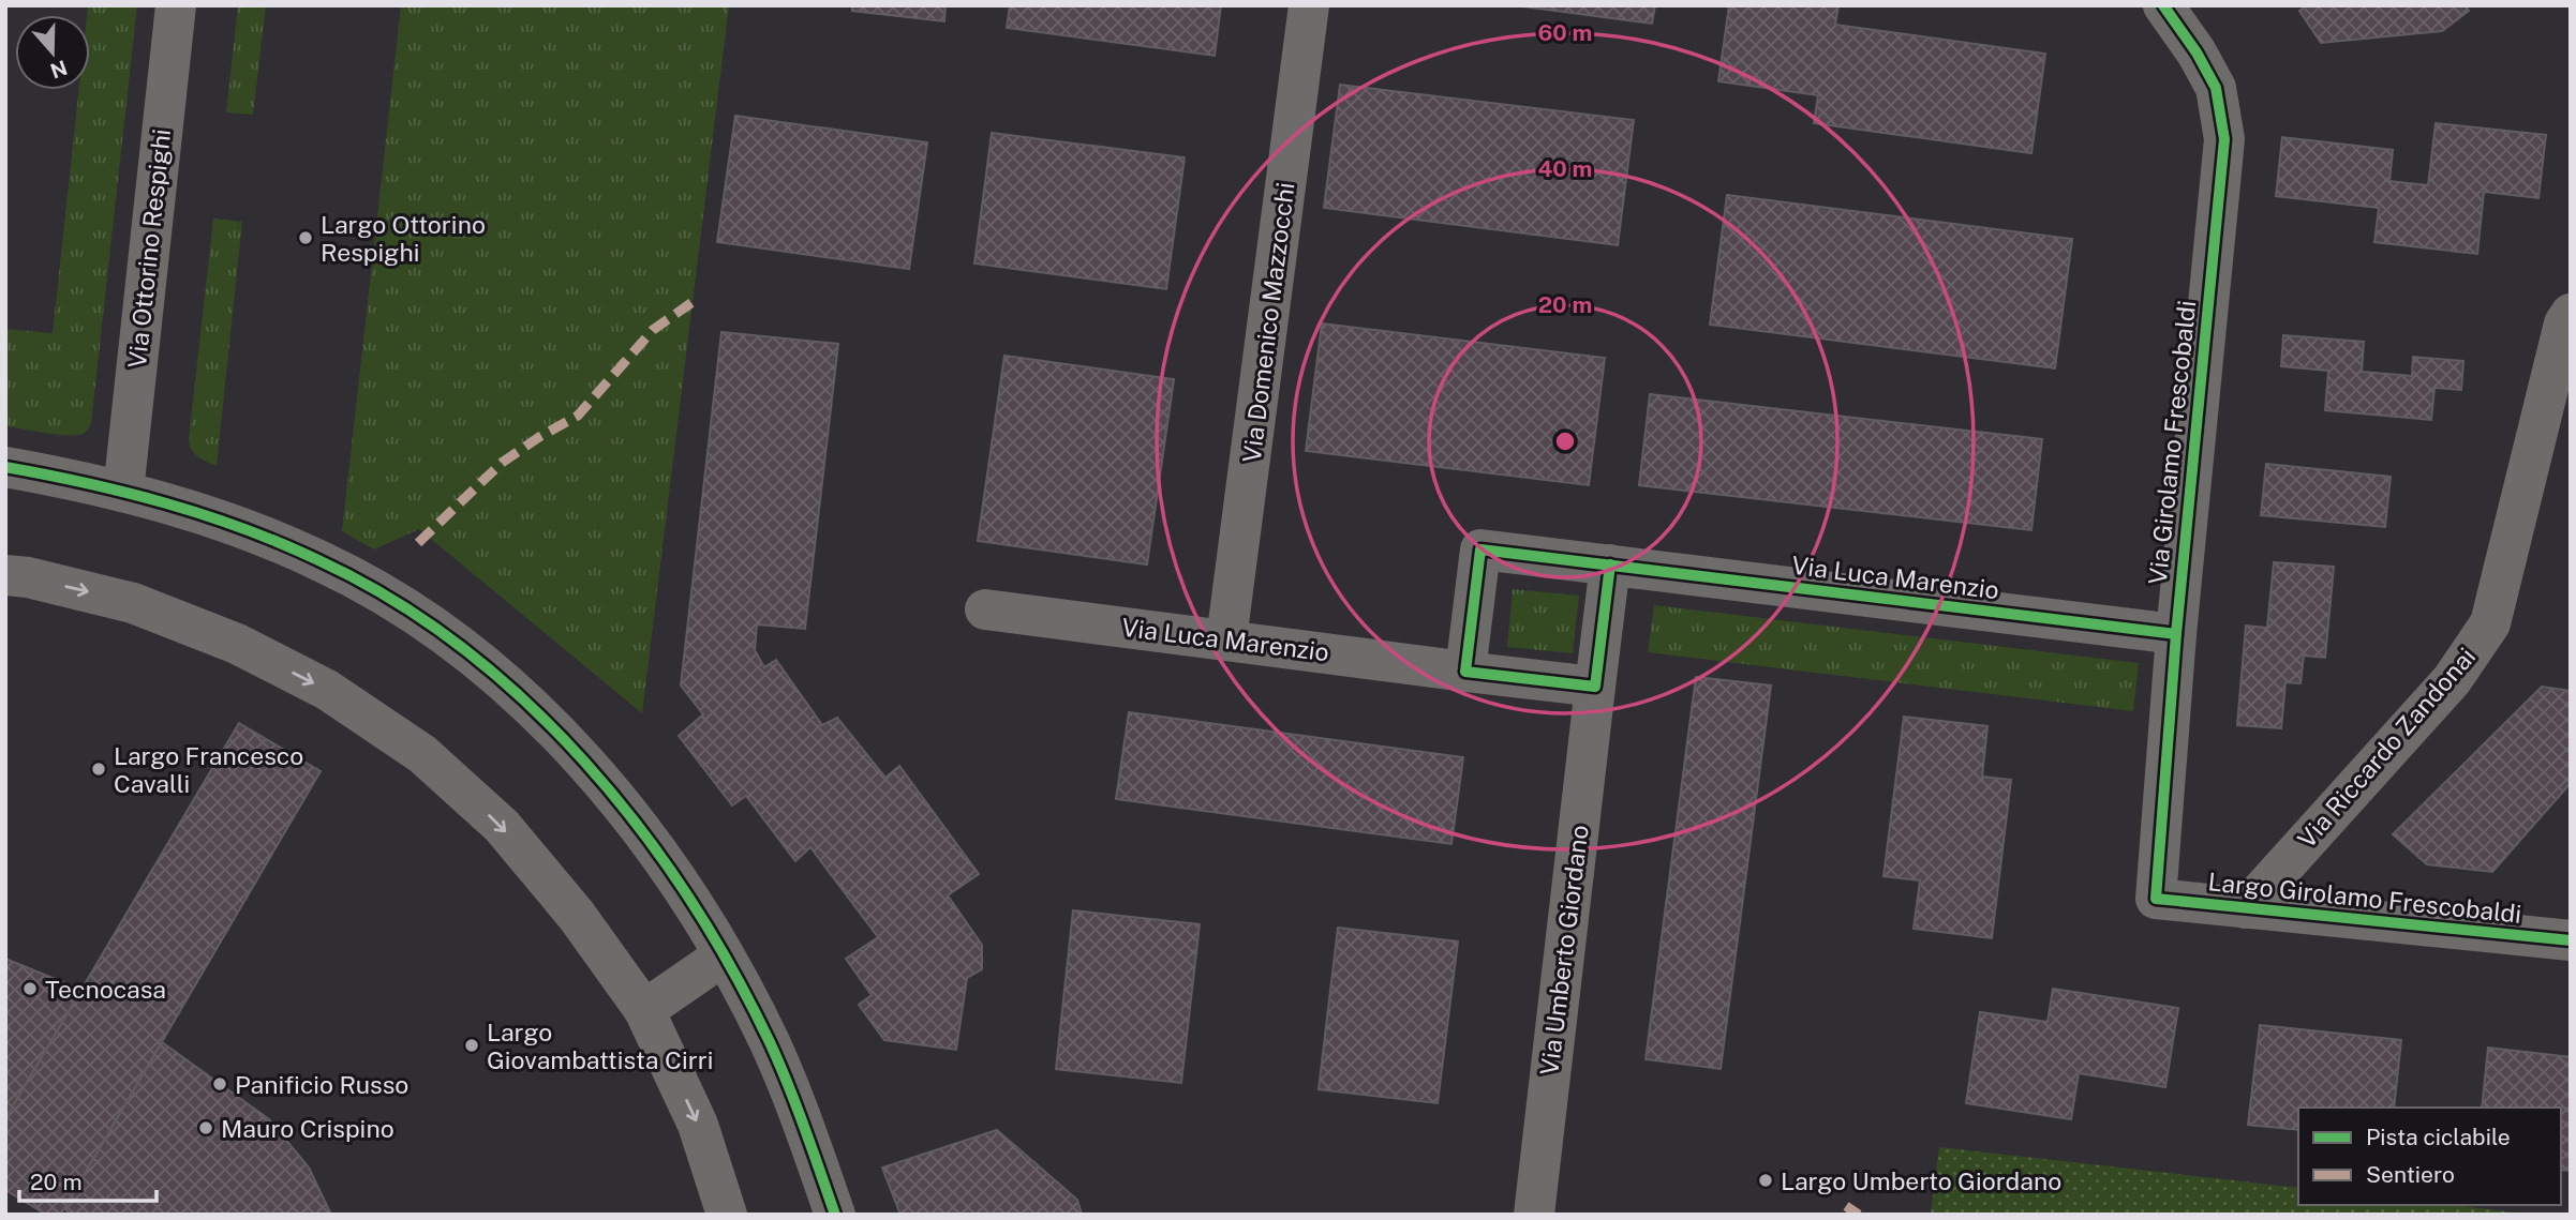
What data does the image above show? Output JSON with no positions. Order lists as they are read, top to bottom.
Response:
{
  "streets": {
    "street": [
      "Via Ottorino Respighi",
      "Via Domenico Mazzocchi",
      "Via Girolamo Frescobaldi",
      "Via Luca Marenzio",
      "Via Riccardo Zandonai",
      "Largo Girolamo Frescobaldi",
      "Via Umberto Giordano"
    ]
  },
  "crossings": [
    ["Via Domenico Mazzocchi", "Via Luca Marenzio"],
    ["Via Girolamo Frescobaldi", "Via Luca Marenzio"],
    ["Via Girolamo Frescobaldi", "Largo Girolamo Frescobaldi"],
    ["Via Luca Marenzio", "Via Umberto Giordano"],
    ["Via Riccardo Zandonai", "Largo Girolamo Frescobaldi"]
  ],
  "places": [
    "Largo Ottorino Respighi",
    "Largo Francesco Cavalli",
    "Tecnocasa",
    "Largo Giovambattista Cirri",
    "Panificio Russo",
    "Mauro Crispino",
    "Largo Umberto Giordano"
  ],
  "legend": ["Pista ciclabile", "Sentiero"],
  "scale_bar": "20 m",
  "north": "bottom",
  "rings": ["60 m", "40 m", "20 m"]
}
